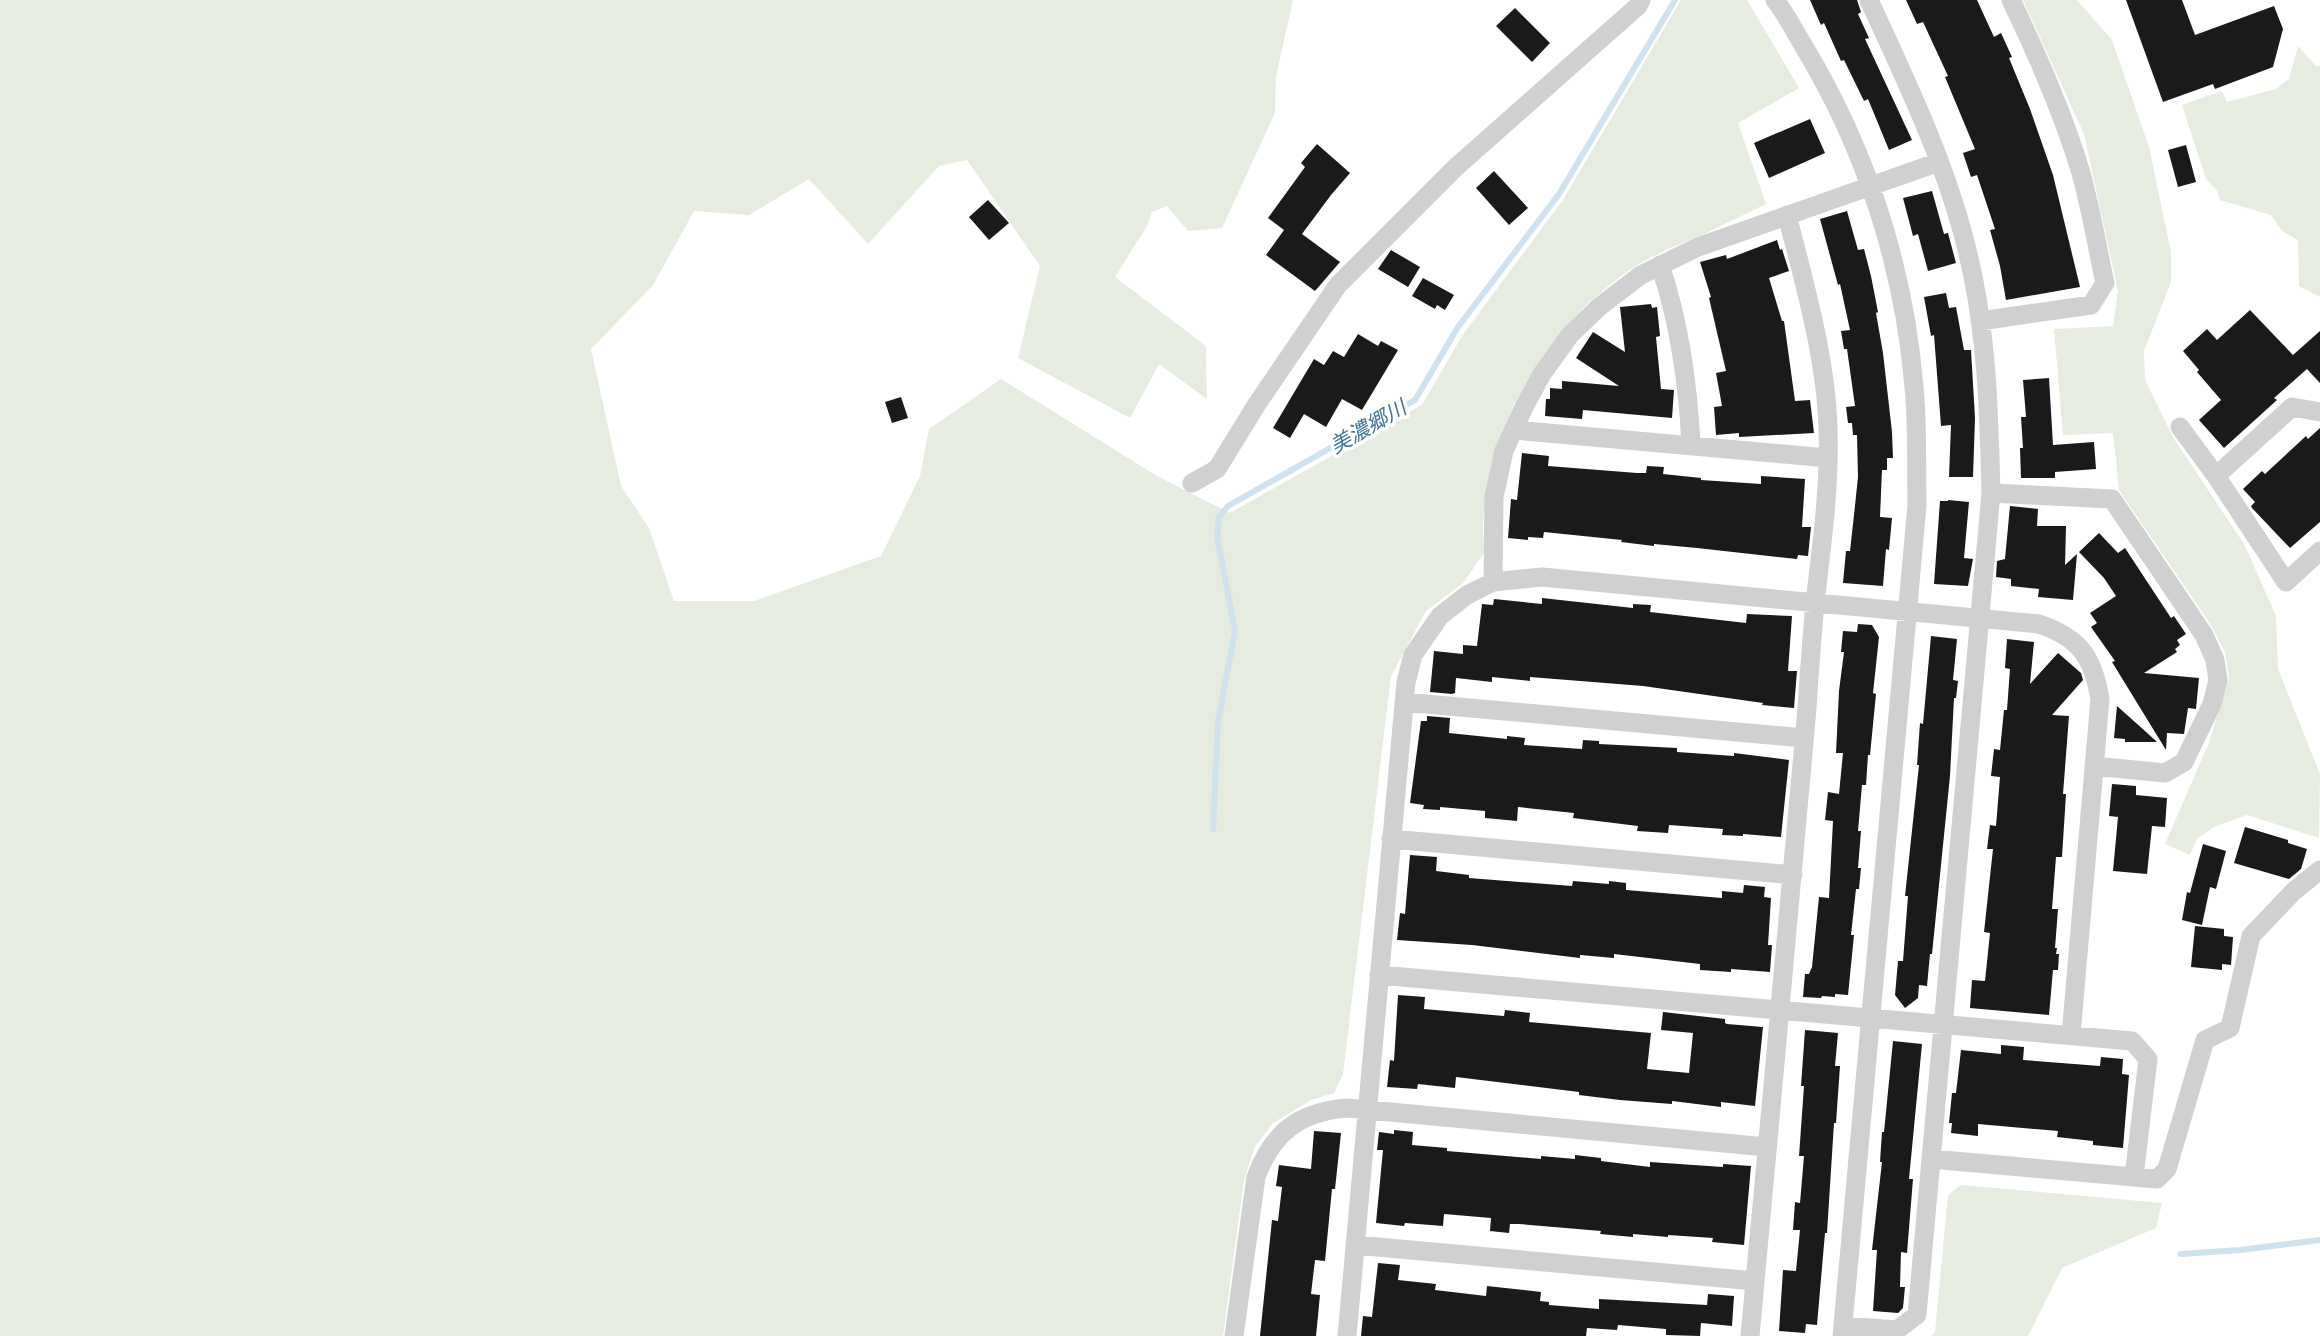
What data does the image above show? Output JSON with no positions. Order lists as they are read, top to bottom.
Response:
{
  "water": ["美濃郷川"]
}
